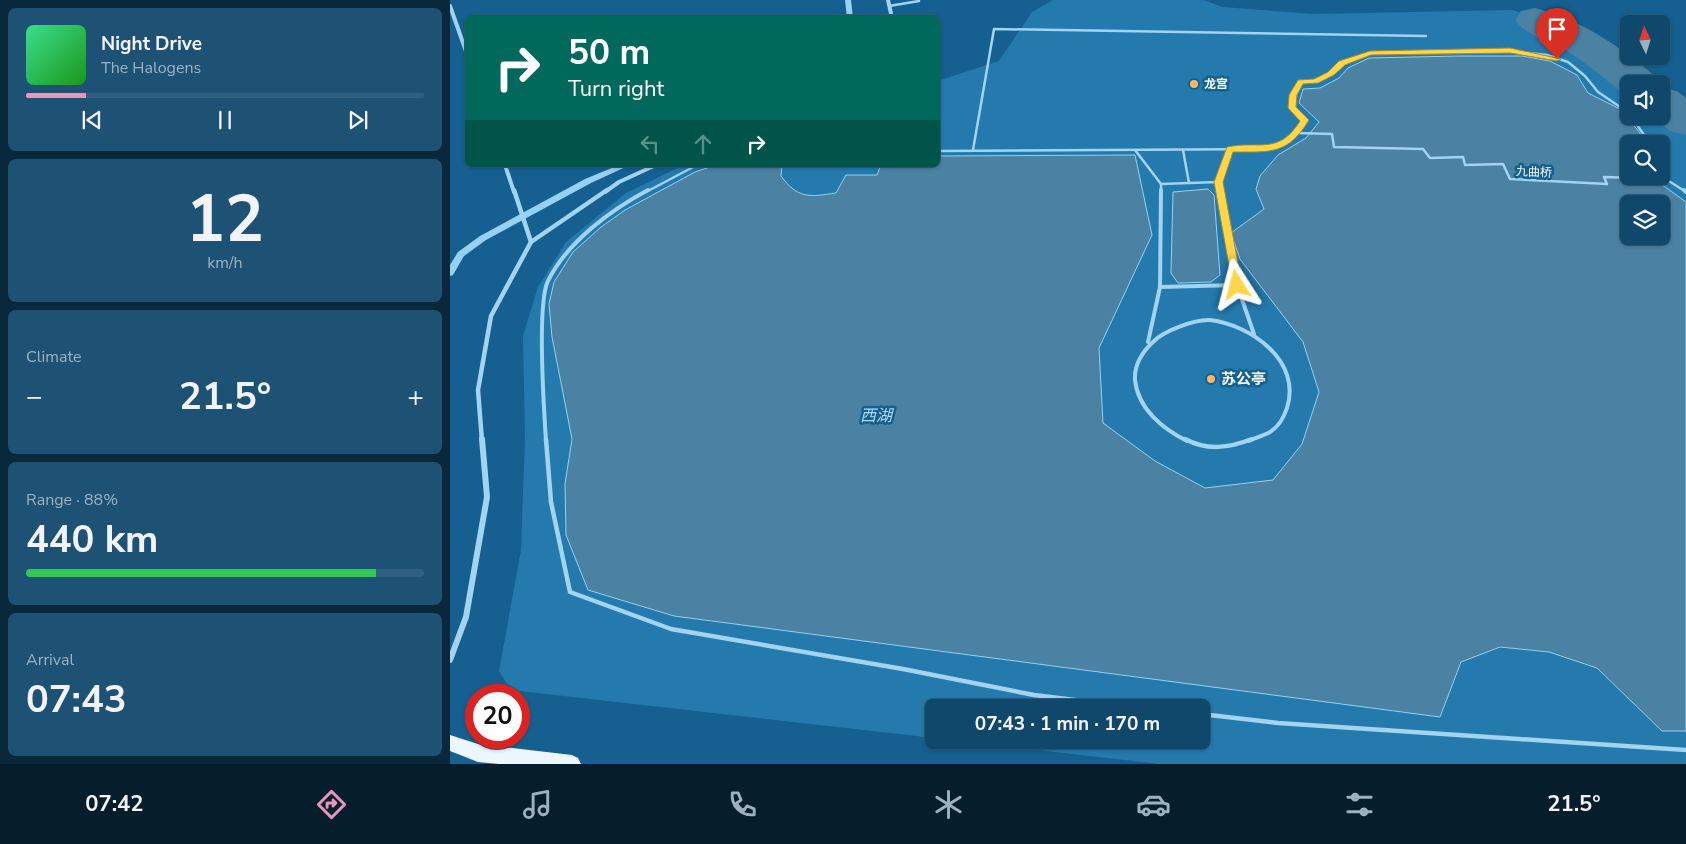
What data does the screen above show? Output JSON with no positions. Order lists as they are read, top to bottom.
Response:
{
  "streets": {
    "lane": ["九曲桥"]
  },
  "water": ["西湖"],
  "places": ["龙宫", "苏公亭"],
  "north": "top",
  "page": {
    "turn": ["50 m", "Turn right"],
    "song": ["Night Drive", "The Halogens"],
    "tile": [
      ["12", "km/h"],
      "Climate",
      ["Range · 88%", "440 km"],
      ["Arrival", "07:43"]
    ],
    "heat": ["−", "21.5°", "+"],
    "limit": "20",
    "trip": "07:43 · 1 min · 170 m",
    "tabs": ["07:42", "21.5°"]
  }
}
